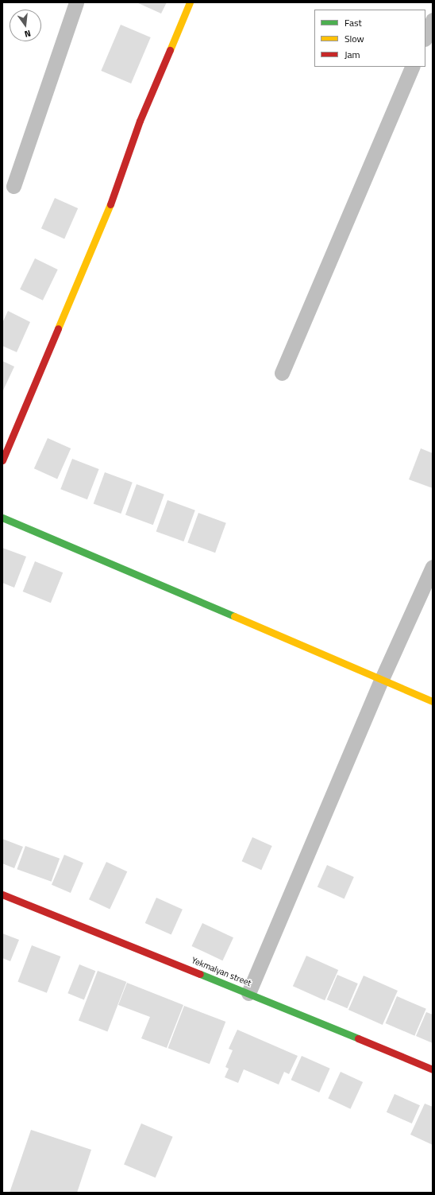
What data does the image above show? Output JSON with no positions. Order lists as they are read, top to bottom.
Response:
{
  "streets": {
    "street": ["Yekmalyan street"]
  },
  "legend": ["Fast", "Slow", "Jam"],
  "north": "bottom"
}
